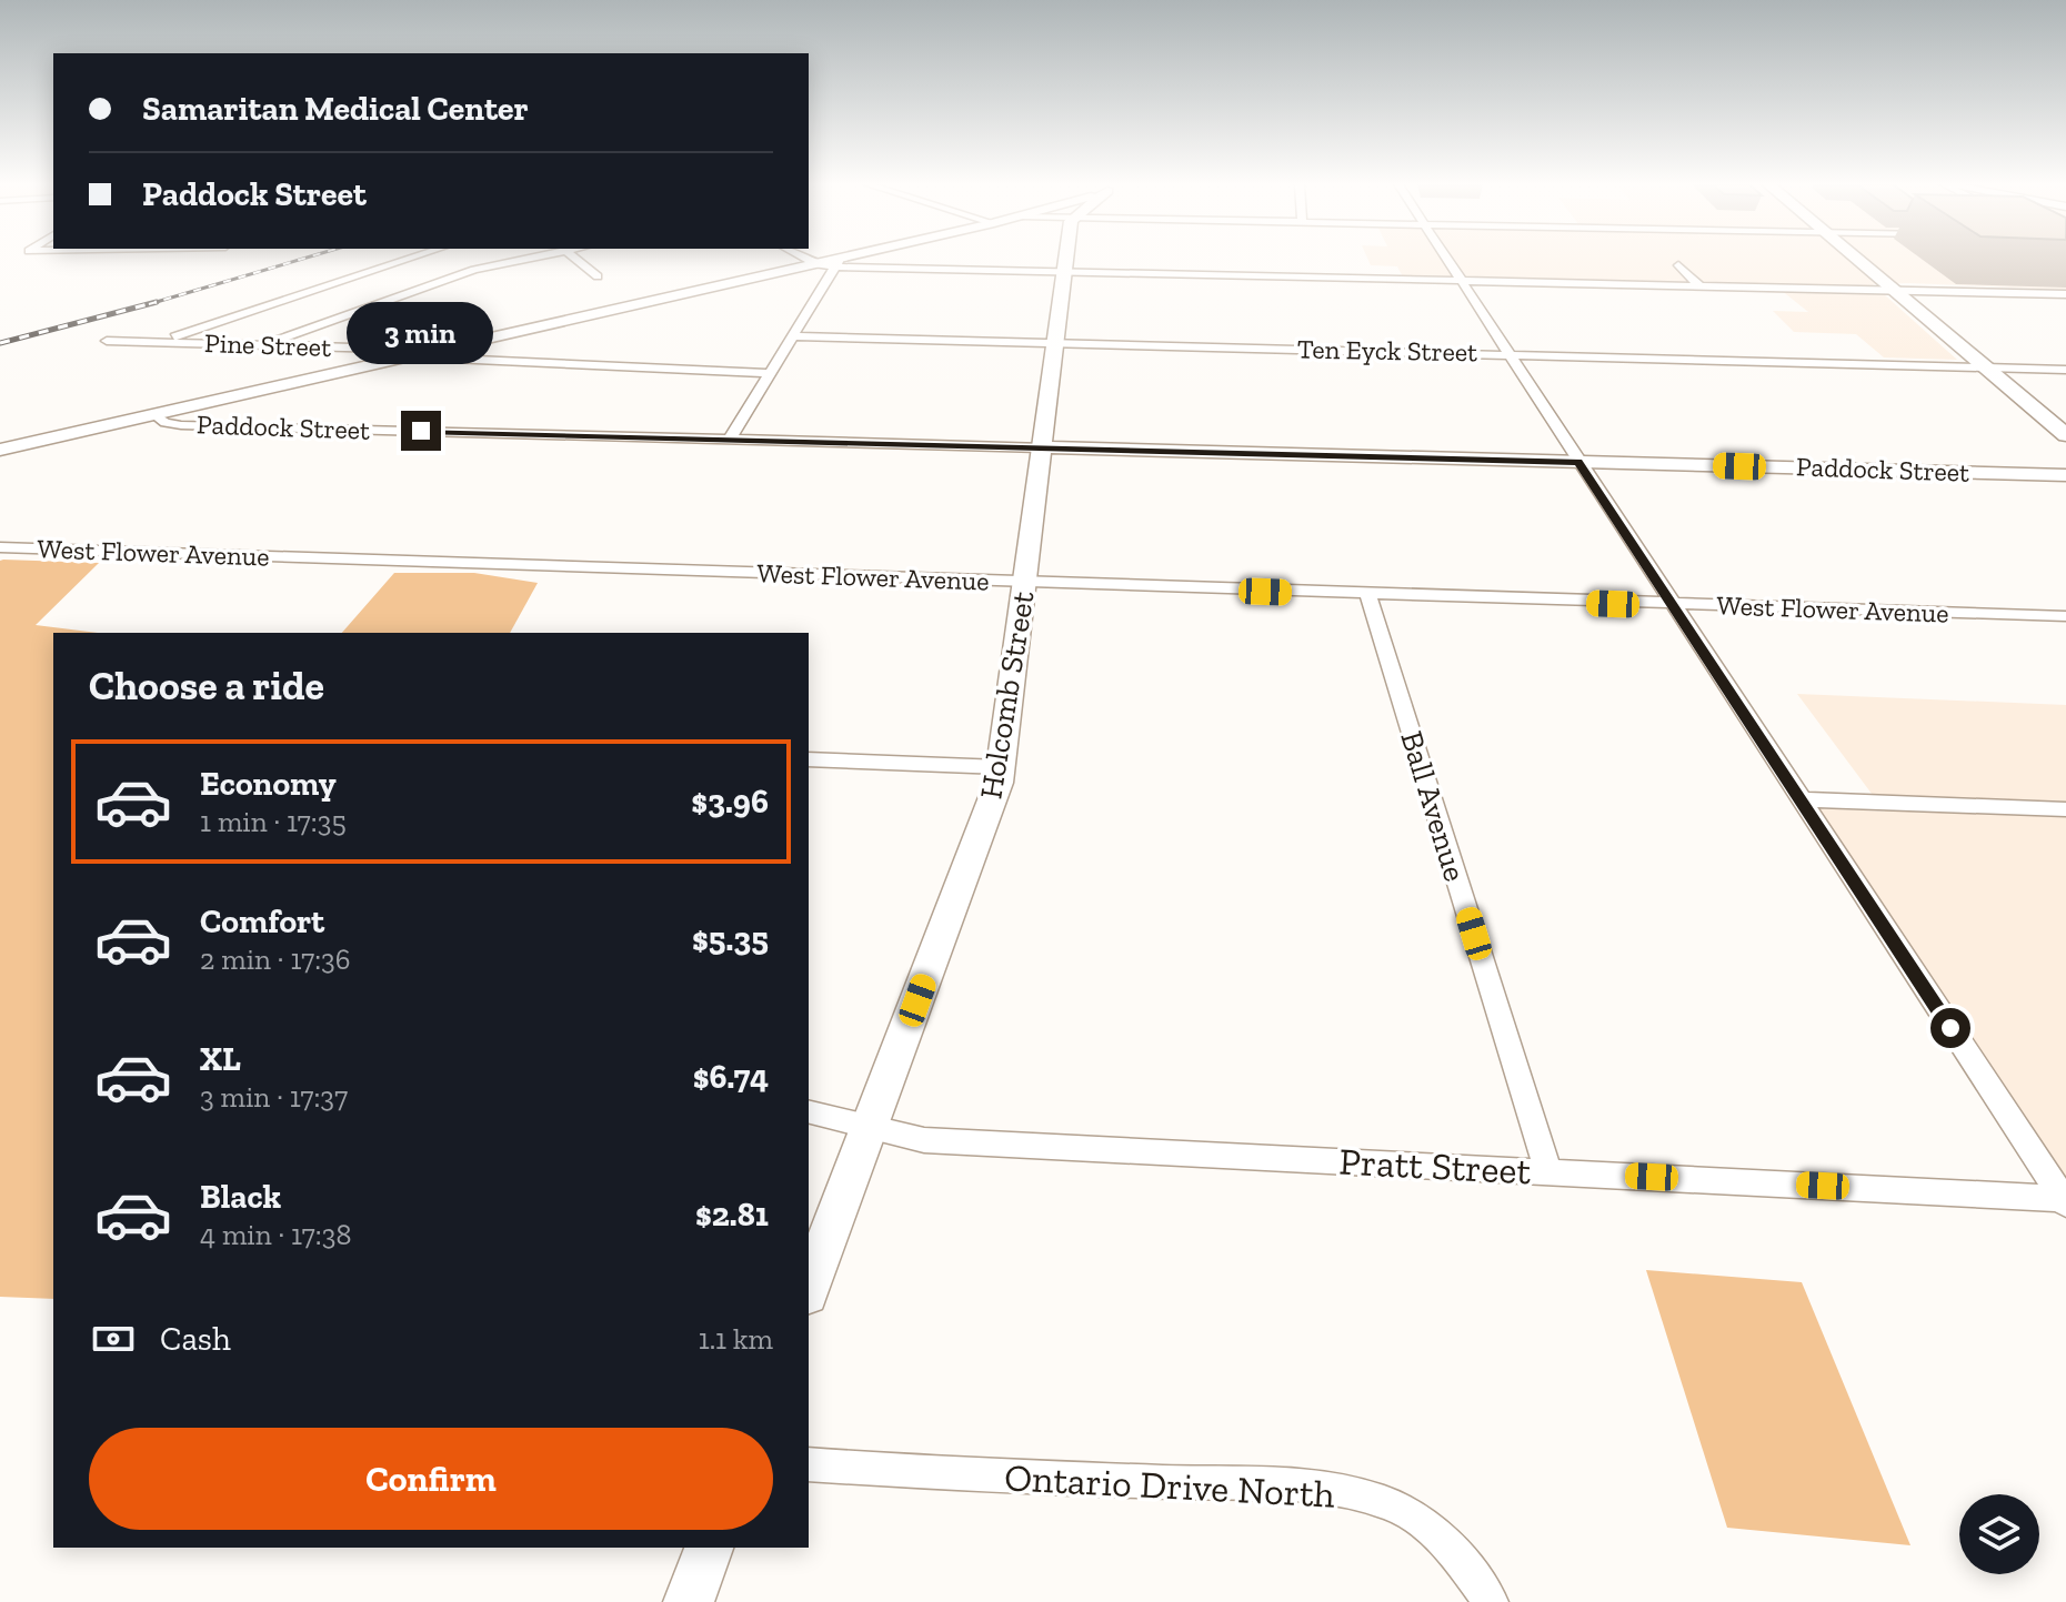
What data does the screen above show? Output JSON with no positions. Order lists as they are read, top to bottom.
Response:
{
  "streets": {
    "street": [
      "Pine Street",
      "Ten Eyck Street",
      "Paddock Street",
      "West Flower Avenue",
      "Holcomb Street",
      "Ball Avenue",
      "Pratt Street",
      "Ontario Drive North"
    ]
  },
  "crossings": [
    ["Ten Eyck Street", "Holcomb Street"],
    ["Paddock Street", "Holcomb Street"],
    ["West Flower Avenue", "Holcomb Street"],
    ["West Flower Avenue", "Ball Avenue"],
    ["Holcomb Street", "Pratt Street"],
    ["Ball Avenue", "Pratt Street"]
  ],
  "page": {
    "banner": ["Samaritan Medical Center", "Paddock Street"],
    "bubble": "3 min",
    "heading": "Choose a ride",
    "list": [
      {
        "name": "Economy",
        "note": "1 min · 17:35",
        "value": "$3.96"
      },
      {
        "name": "Comfort",
        "note": "2 min · 17:36",
        "value": "$5.35"
      },
      {
        "name": "XL",
        "note": "3 min · 17:37",
        "value": "$6.74"
      },
      {
        "name": "Black",
        "note": "4 min · 17:38",
        "value": "$2.81"
      }
    ],
    "pay": ["Cash", "1.1 km"],
    "buttons": "Confirm"
  }
}
